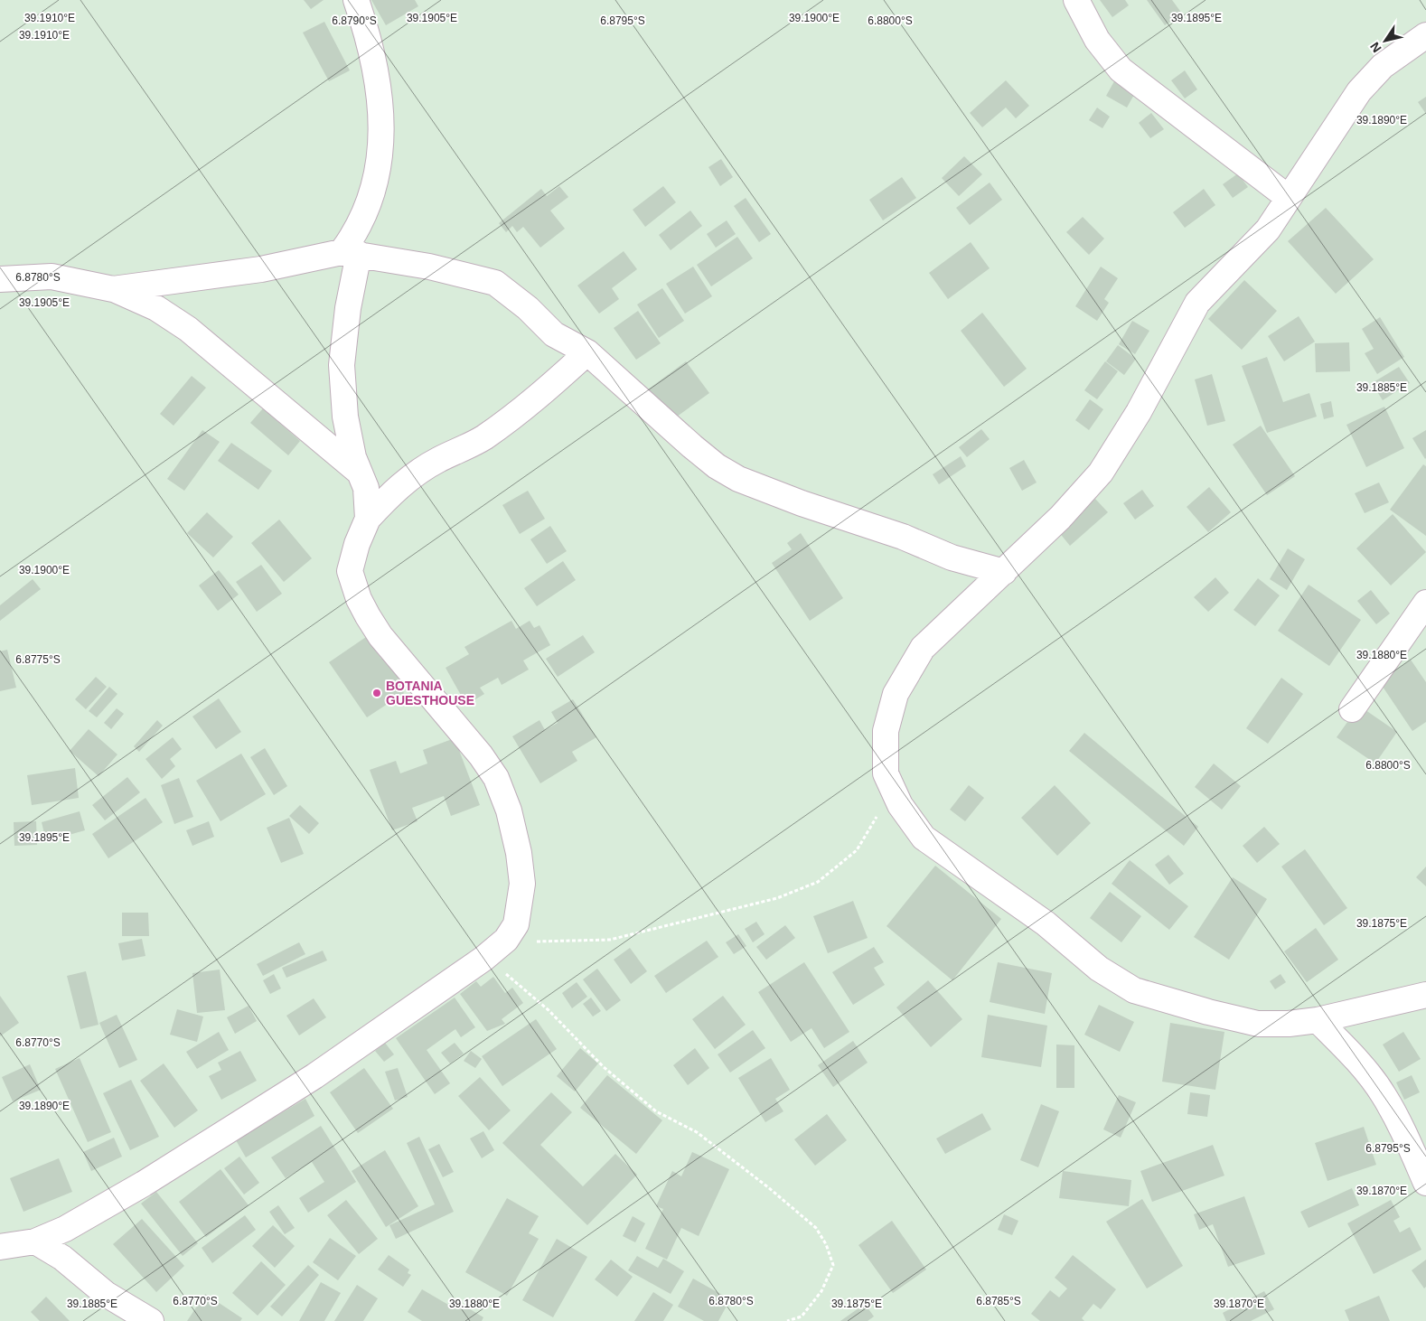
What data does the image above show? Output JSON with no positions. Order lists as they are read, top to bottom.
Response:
{
  "places": ["BOTANIA GUESTHOUSE"],
  "north": "bottom left",
  "coordinates": [
    "39.1895°E",
    "39.1910°E",
    "39.1905°E",
    "39.1900°E",
    "6.8790°S",
    "6.8795°S",
    "6.8800°S",
    "39.1890°E",
    "6.8780°S",
    "39.1885°E",
    "39.1880°E",
    "6.8775°S",
    "39.1875°E",
    "6.8770°S",
    "39.1870°E",
    "6.8785°S"
  ]
}
